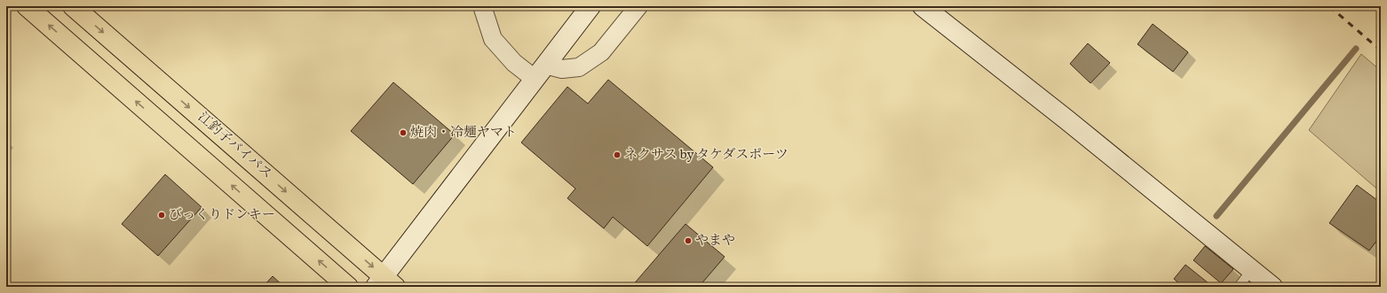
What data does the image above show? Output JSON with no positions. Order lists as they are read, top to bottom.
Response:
{
  "streets": {
    "highway": ["江釣子バイパス"]
  },
  "places": [
    "焼肉・冷麺ヤマト",
    "ネクサス by タケダスポーツ",
    "びっくりドンキー",
    "やまや"
  ]
}
